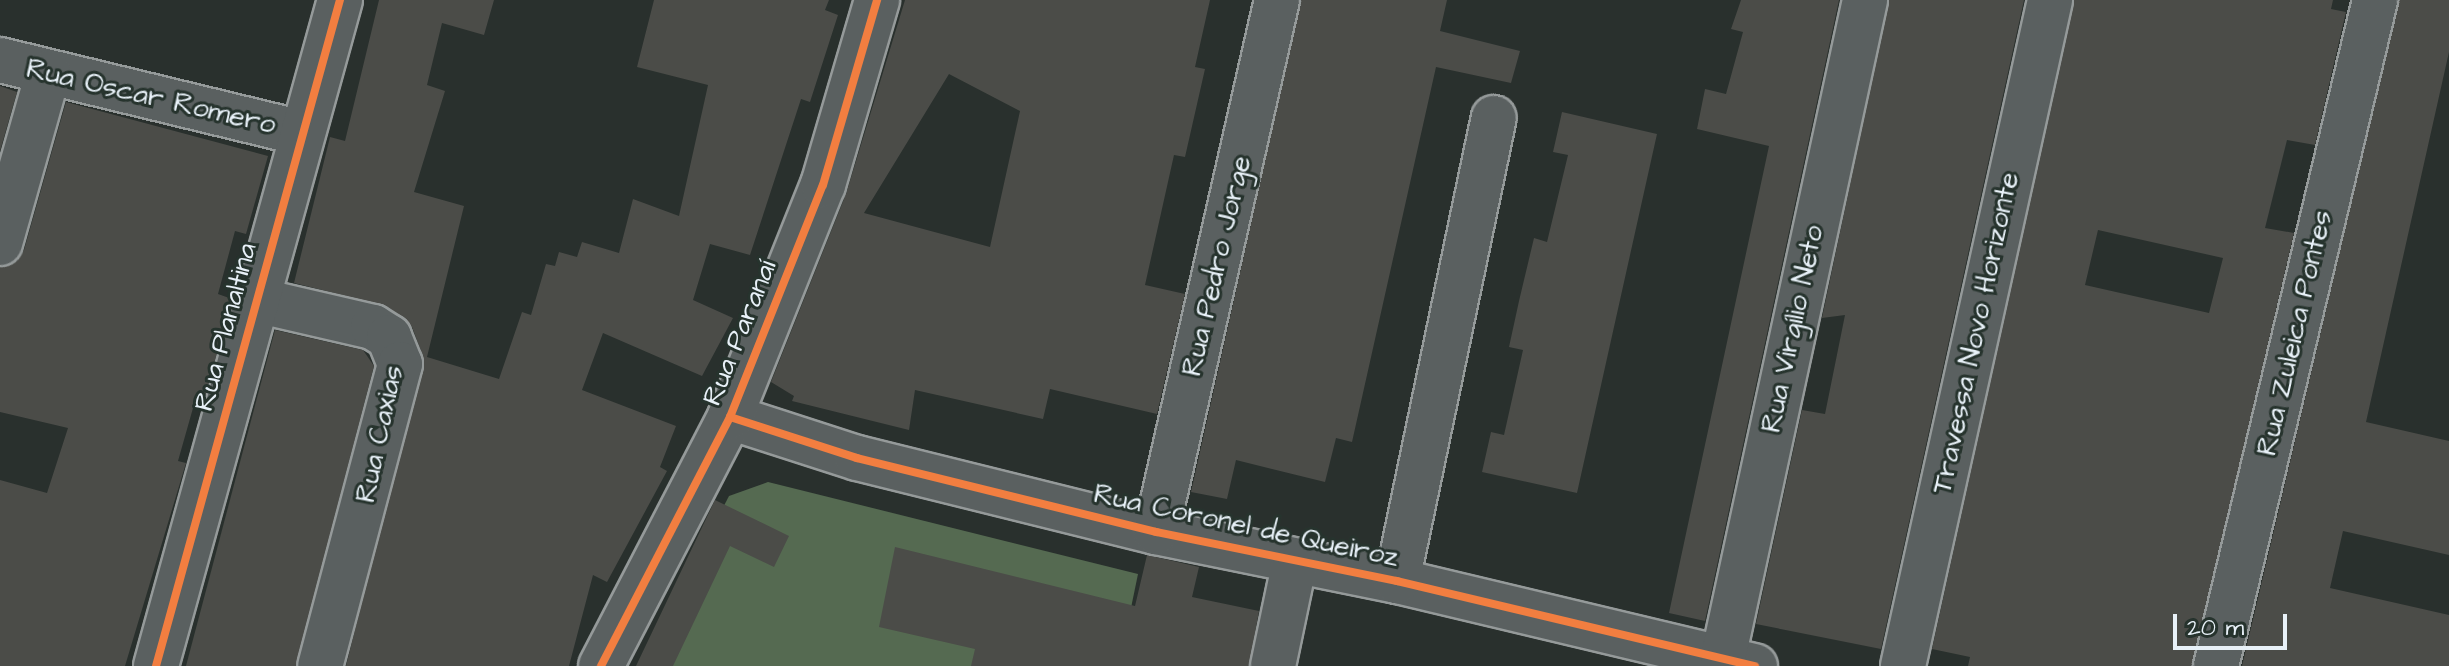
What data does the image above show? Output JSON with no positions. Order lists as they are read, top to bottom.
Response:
{
  "streets": {
    "street": [
      "Rua Oscar Romero",
      "Rua Pedro Jorge",
      "Rua Planaltina",
      "Rua Virgílio Neto",
      "Rua Paranaí",
      "Travessa Novo Horizonte",
      "Rua Zuleica Pontes",
      "Rua Caxias",
      "Rua Coronel de Queiroz"
    ]
  },
  "crossings": [
    ["Rua Oscar Romero", "Rua Planaltina"],
    ["Rua Pedro Jorge", "Rua Coronel de Queiroz"],
    ["Rua Planaltina", "Rua Caxias"],
    ["Rua Virgílio Neto", "Rua Coronel de Queiroz"],
    ["Rua Paranaí", "Rua Coronel de Queiroz"]
  ],
  "scale_bar": "20 m"
}
